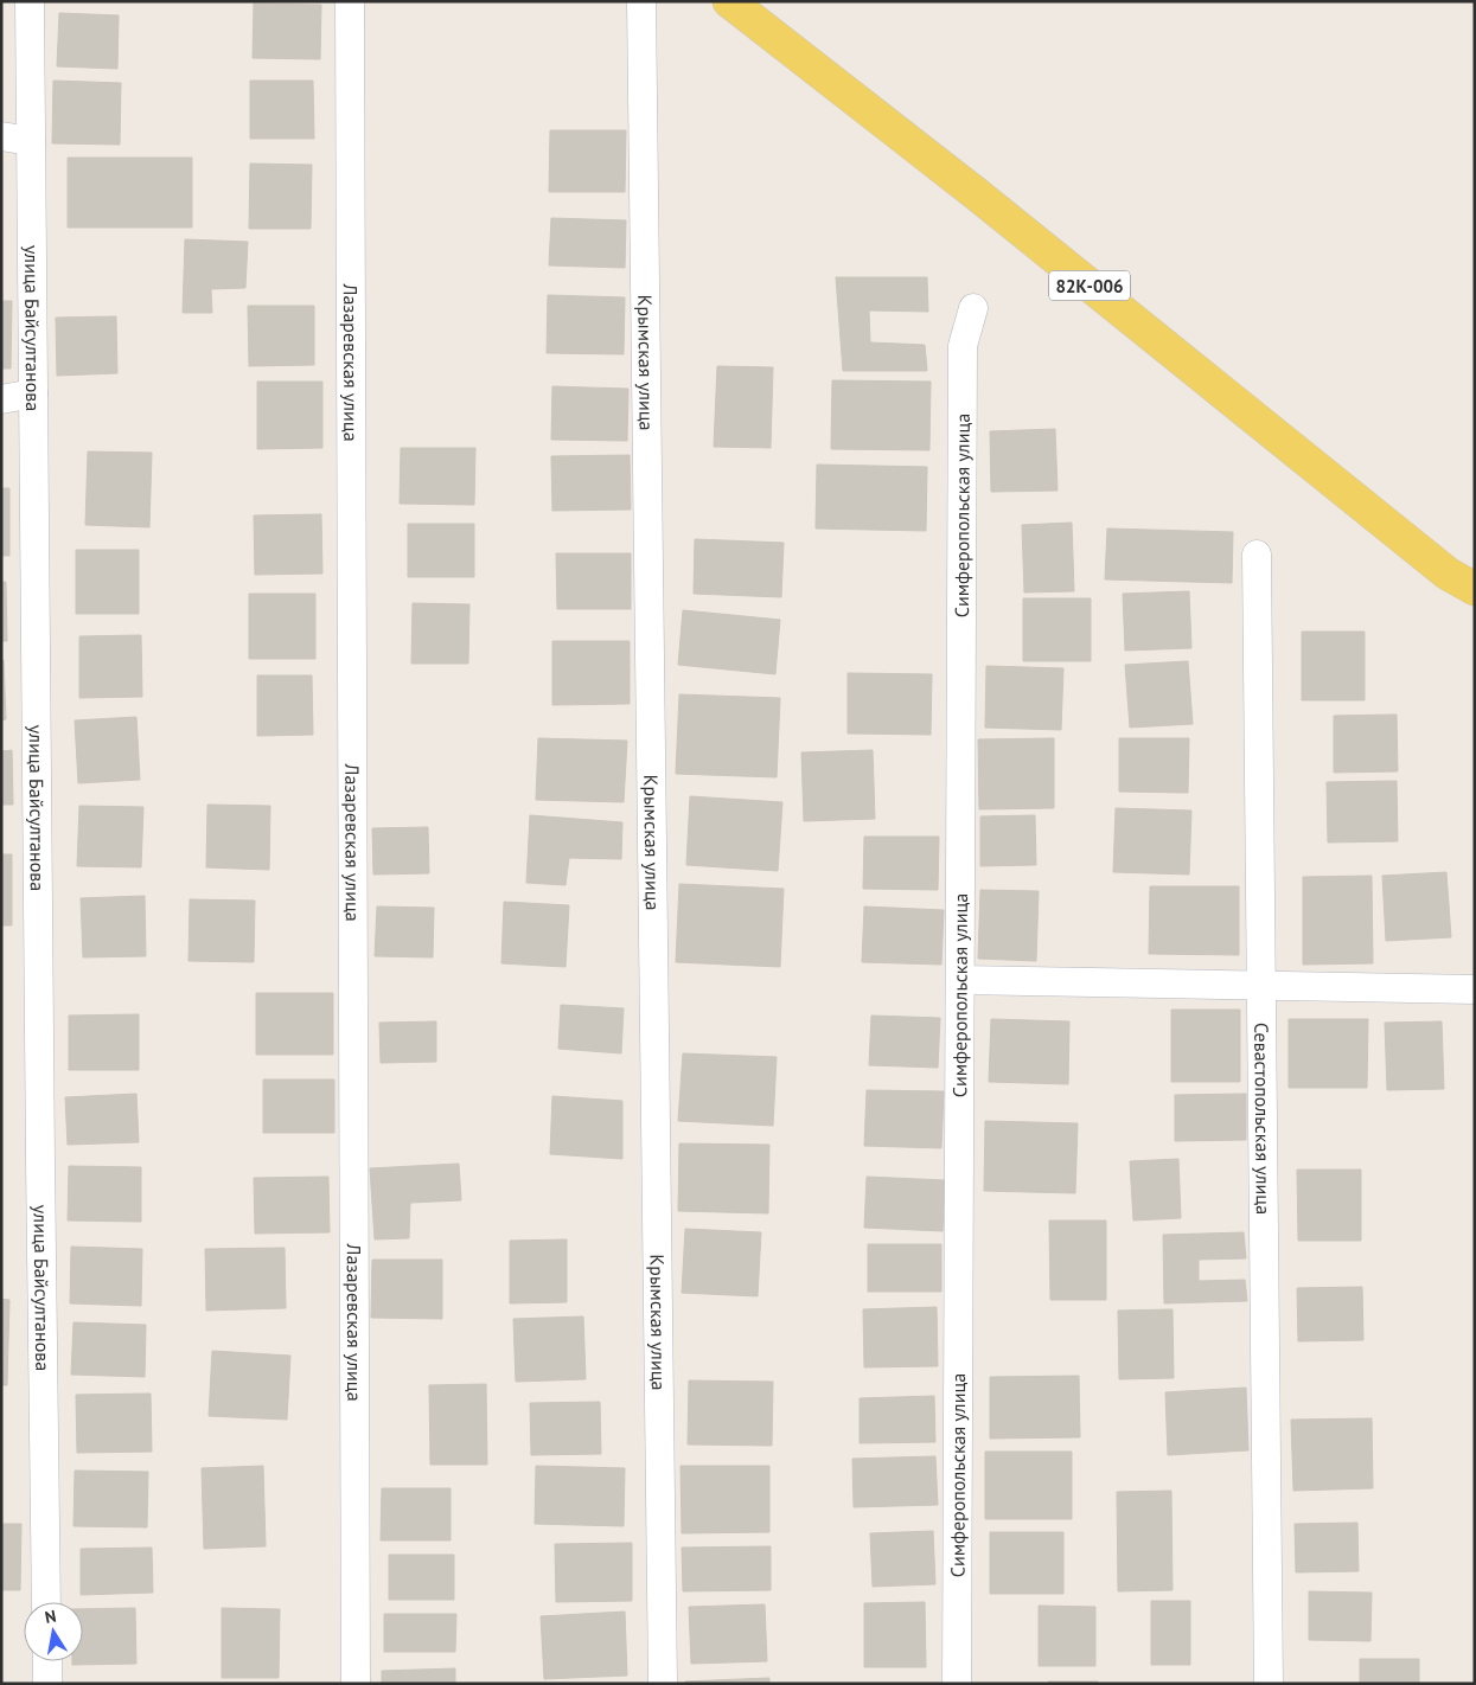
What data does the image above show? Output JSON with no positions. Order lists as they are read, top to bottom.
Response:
{
  "streets": {
    "main road": ["82К-006"],
    "street": [
      "улица Байсултанова",
      "Лазаревская улица",
      "Крымская улица",
      "Симферопольская улица",
      "Севастопольская улица"
    ]
  },
  "north": "top"
}
